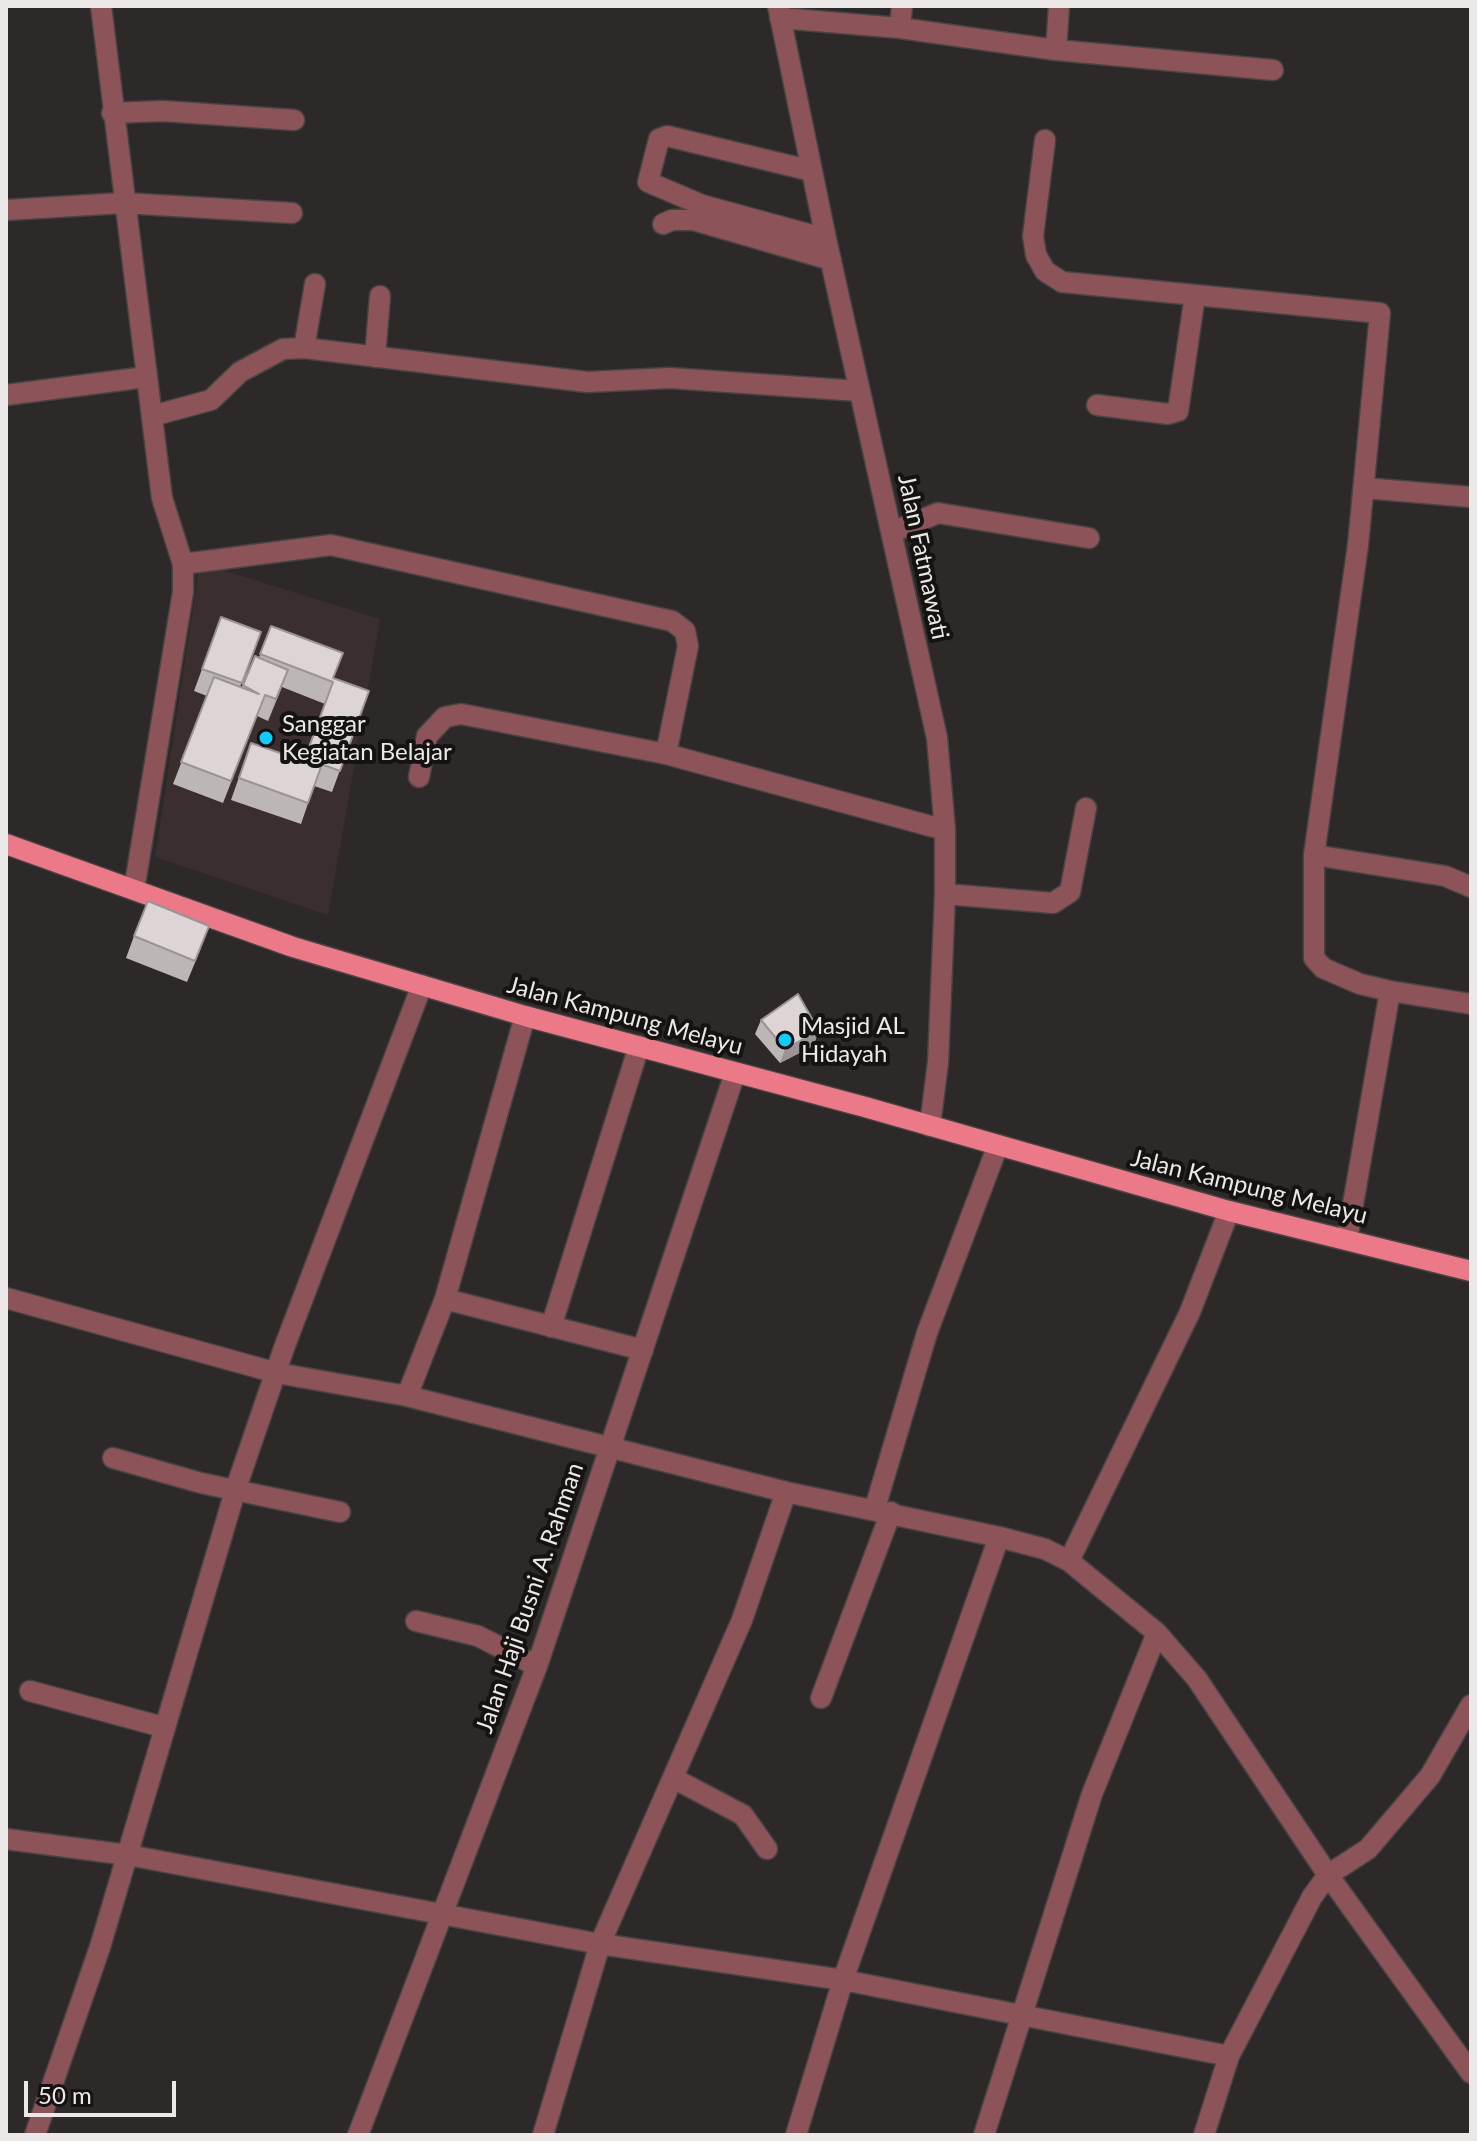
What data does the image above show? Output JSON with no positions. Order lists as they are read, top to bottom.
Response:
{
  "streets": {
    "main road": ["Jalan Kampung Melayu"],
    "street": ["Jalan Fatmawati", "Jalan Haji Busni A. Rahman"]
  },
  "crossings": [
    ["Jalan Fatmawati", "Jalan Kampung Melayu"],
    ["Jalan Kampung Melayu", "Jalan Haji Busni A. Rahman"]
  ],
  "places": ["Sanggar Kegiatan Belajar", "Masjid AL Hidayah"],
  "scale_bar": "50 m"
}
